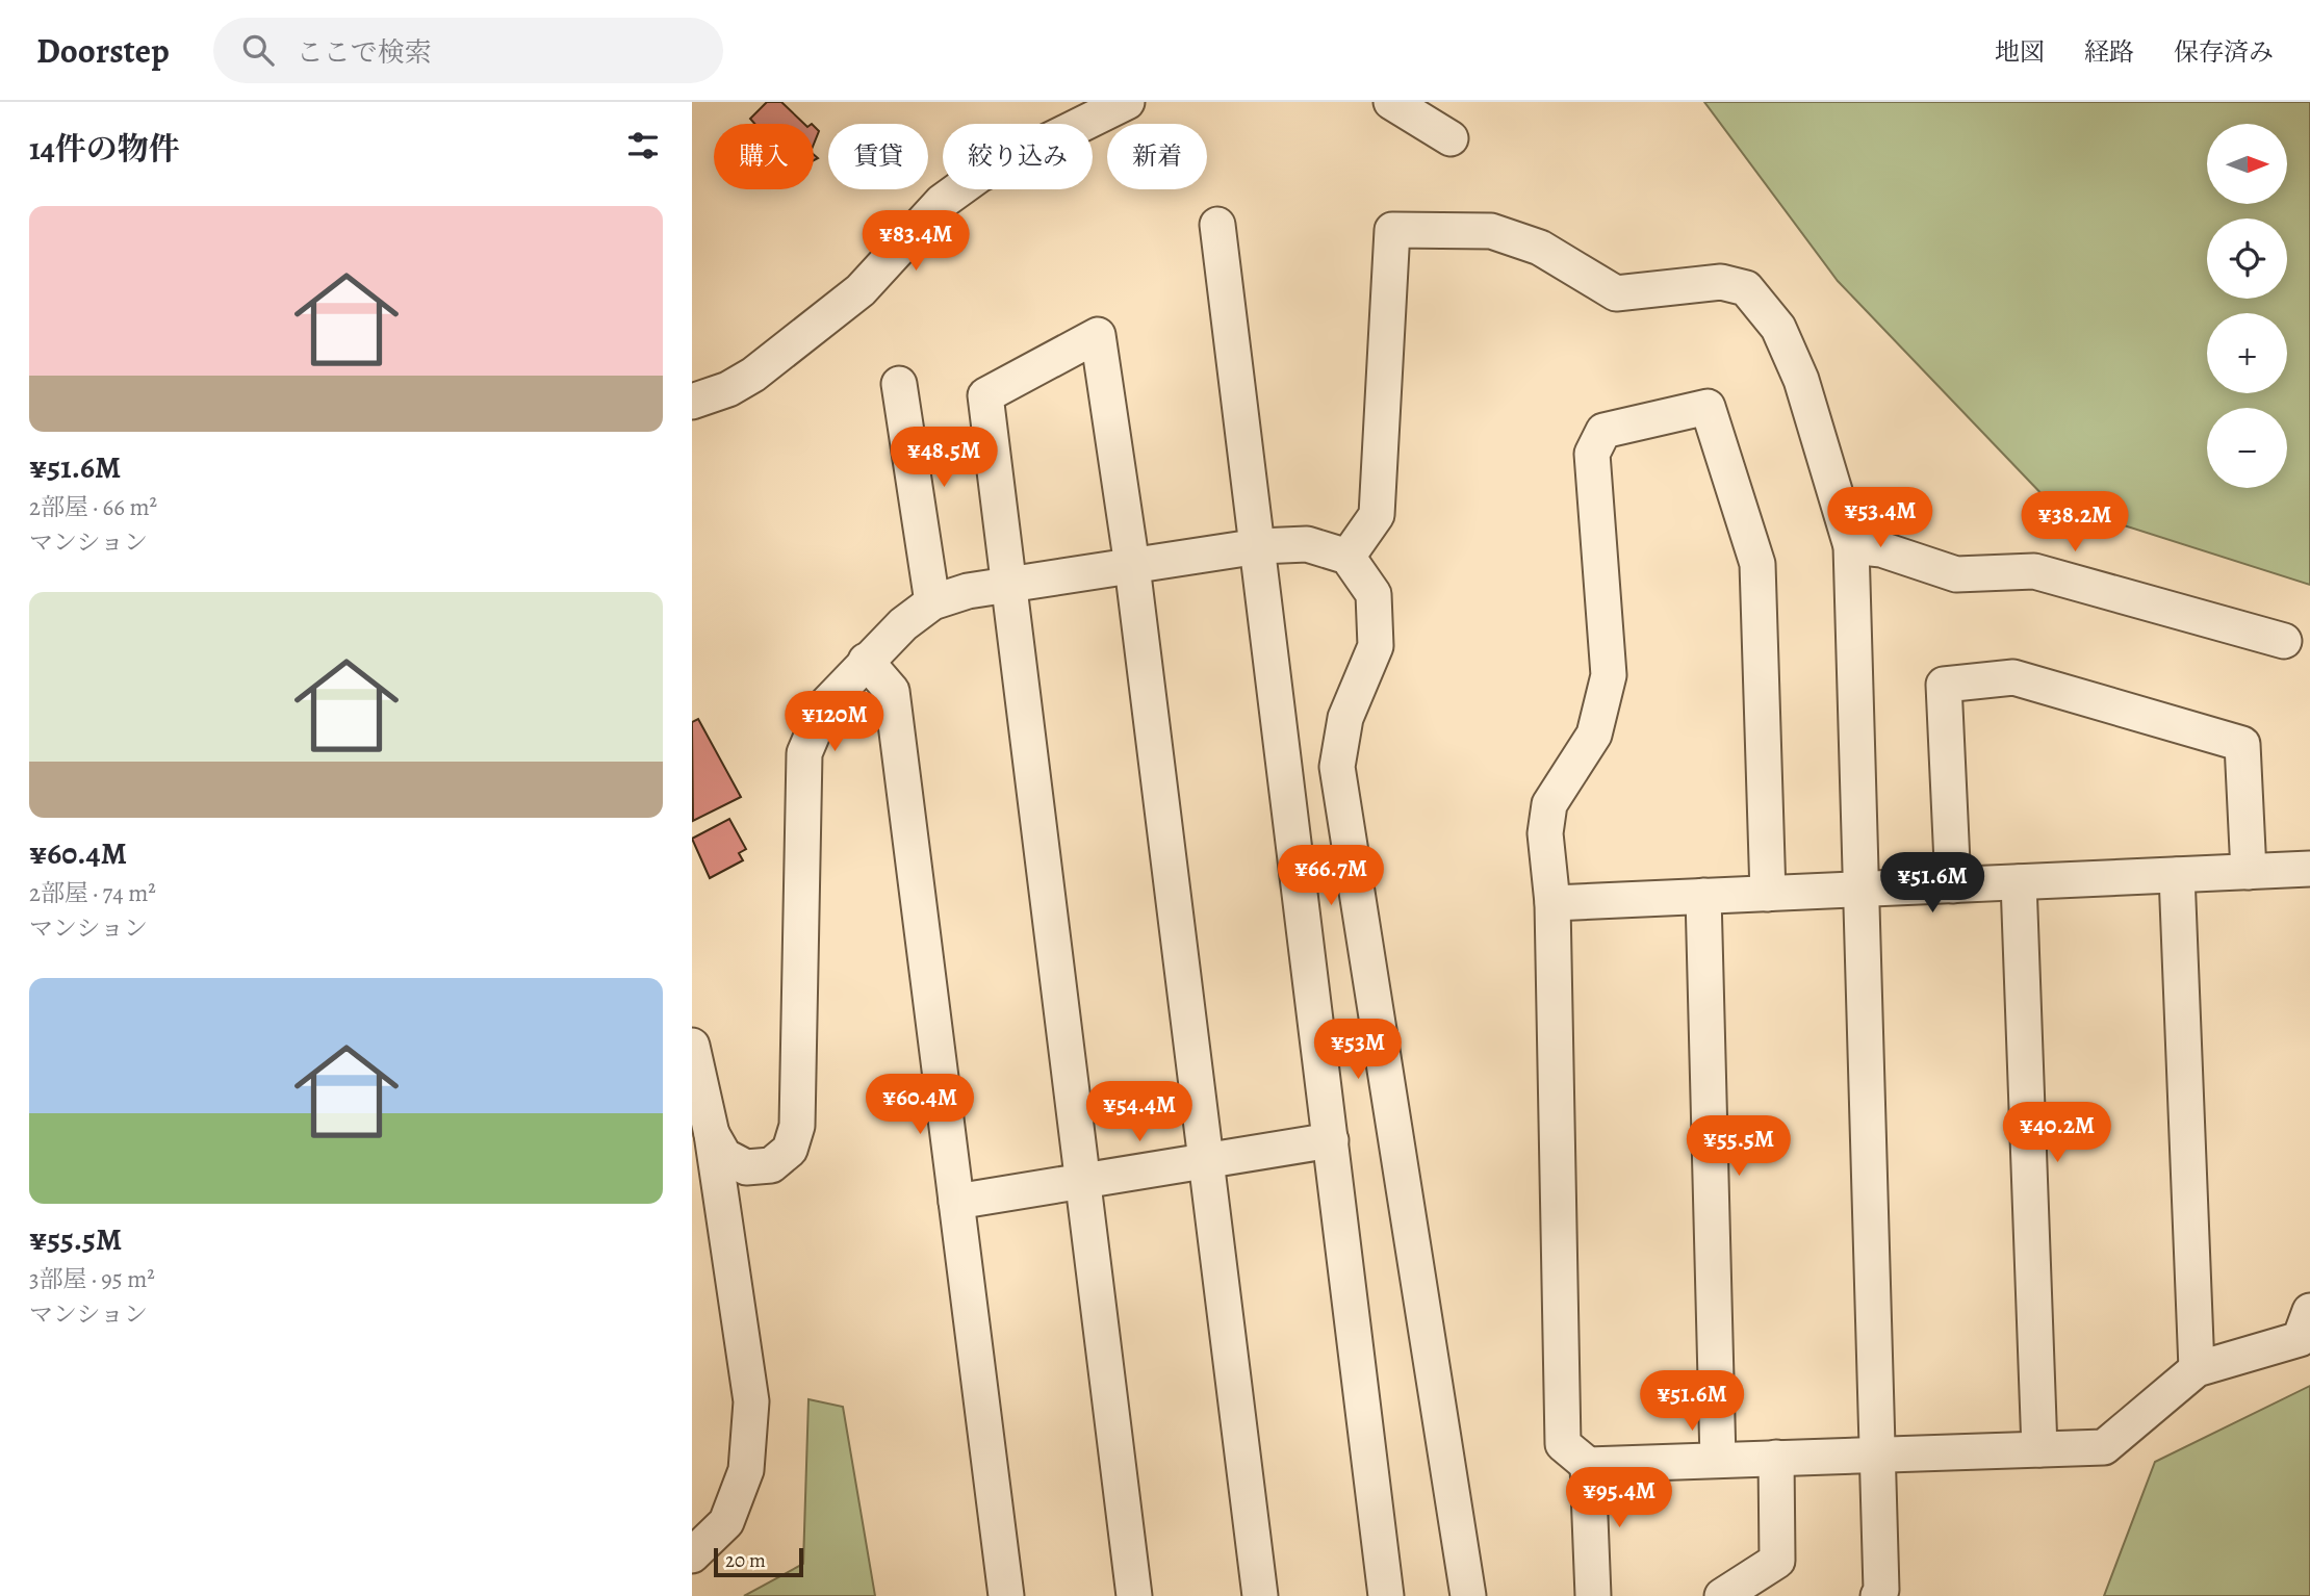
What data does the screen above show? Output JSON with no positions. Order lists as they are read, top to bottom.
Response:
{
  "scale_bar": "20 m",
  "north": "right",
  "page": {
    "header": "Doorstep",
    "search": "ここで検索",
    "nav": ["地図", "経路", "保存済み"],
    "heading": "14件の物件",
    "map_buttons": ["+", "−"],
    "chip": [
      "購入",
      "賃貸",
      "絞り込み",
      "新着"
    ],
    "list": [
      {
        "name": "¥51.6M",
        "note": "2部屋 · 66 m² · マンション"
      },
      {
        "name": "¥60.4M",
        "note": "2部屋 · 74 m² · マンション"
      },
      {
        "name": "¥55.5M",
        "note": "3部屋 · 95 m² · マンション"
      }
    ],
    "price": [
      "¥83.4M",
      "¥48.5M",
      "¥53.4M",
      "¥38.2M",
      "¥120M",
      "¥66.7M",
      "¥51.6M",
      "¥53M",
      "¥60.4M",
      "¥54.4M",
      "¥40.2M",
      "¥55.5M",
      "¥51.6M",
      "¥95.4M"
    ],
    "scale": "20 m"
  }
}
